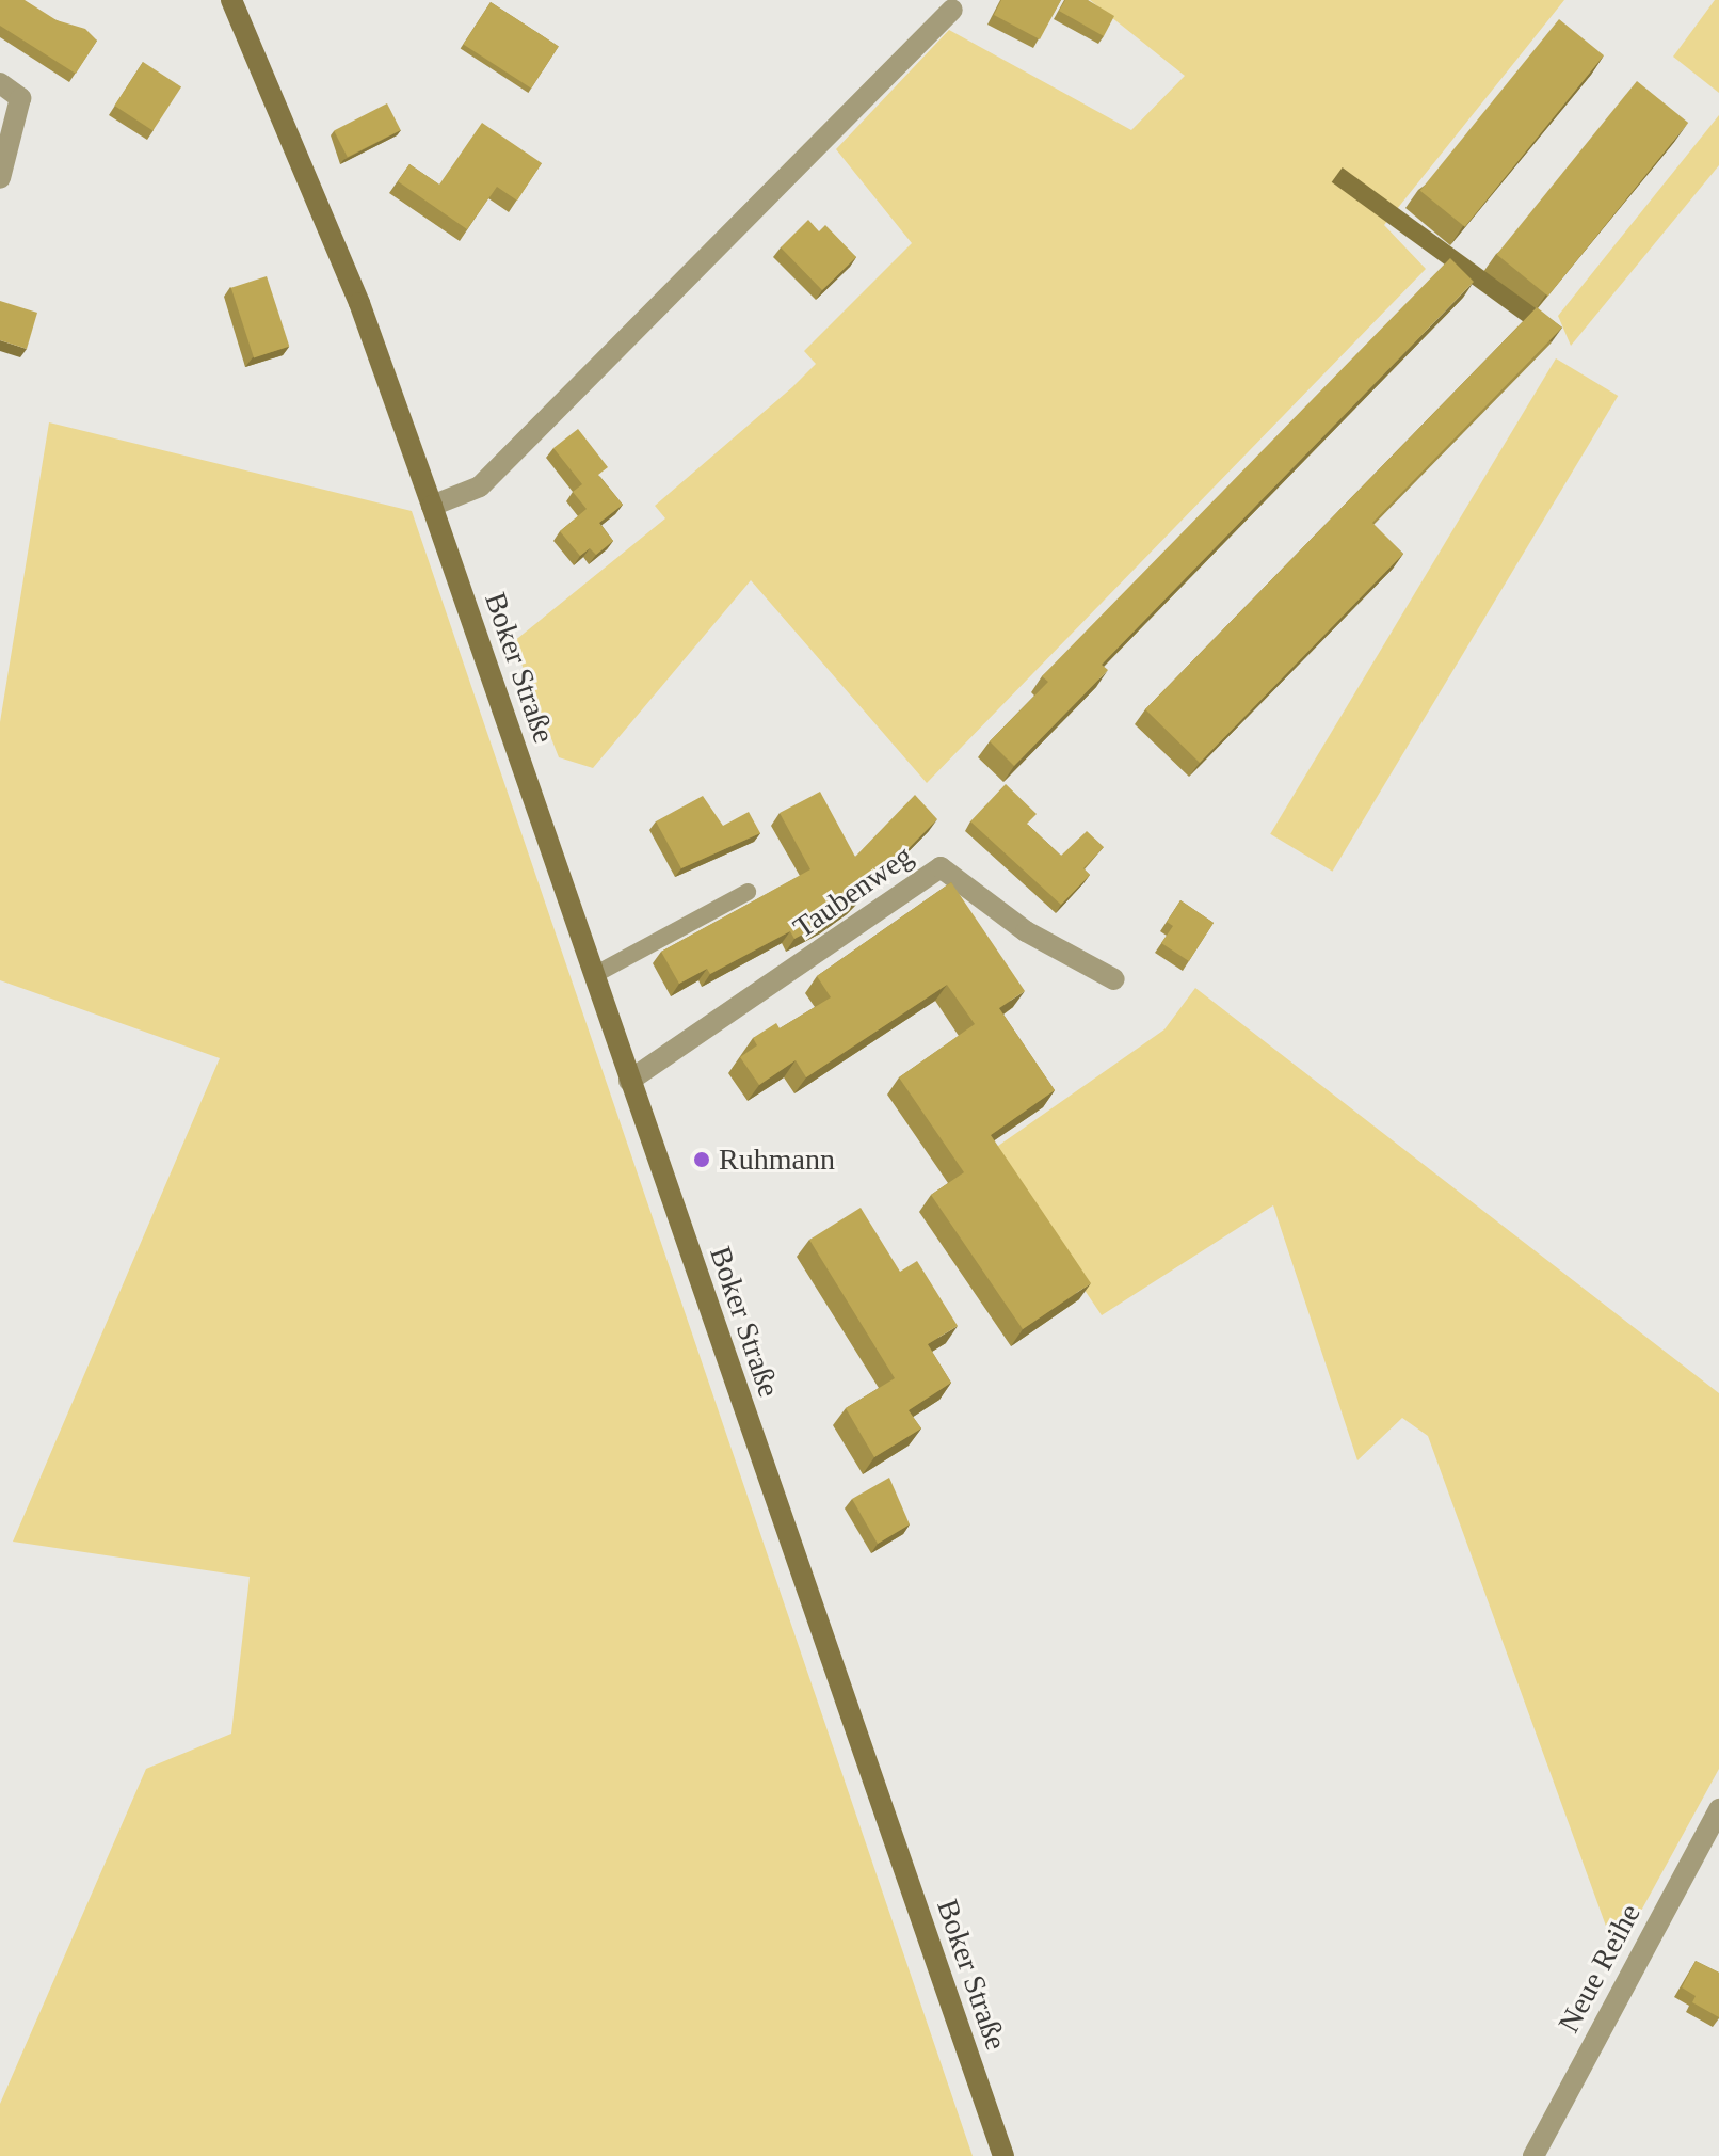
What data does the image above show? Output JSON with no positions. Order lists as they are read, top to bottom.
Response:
{
  "streets": {
    "main road": ["Boker Straße"],
    "street": ["Taubenweg", "Neue Reihe"]
  },
  "crossings": [
    ["Boker Straße", "Taubenweg"]
  ],
  "places": ["Ruhmann"]
}
